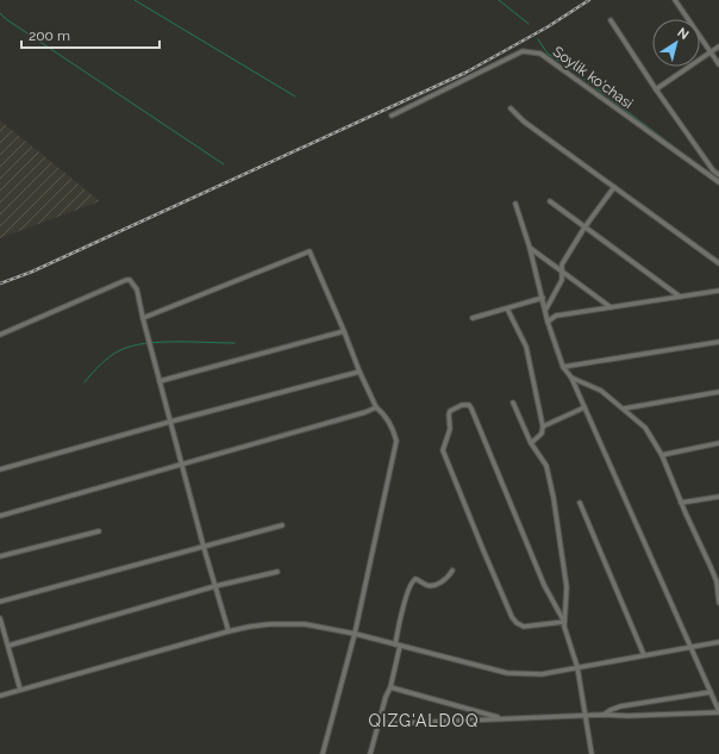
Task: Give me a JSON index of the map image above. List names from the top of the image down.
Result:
{
  "streets": {
    "street": ["Soylik ko'chasi"]
  },
  "districts": ["QIZG'ALDOQ"],
  "scale_bar": "200 m",
  "north": "top right"
}
